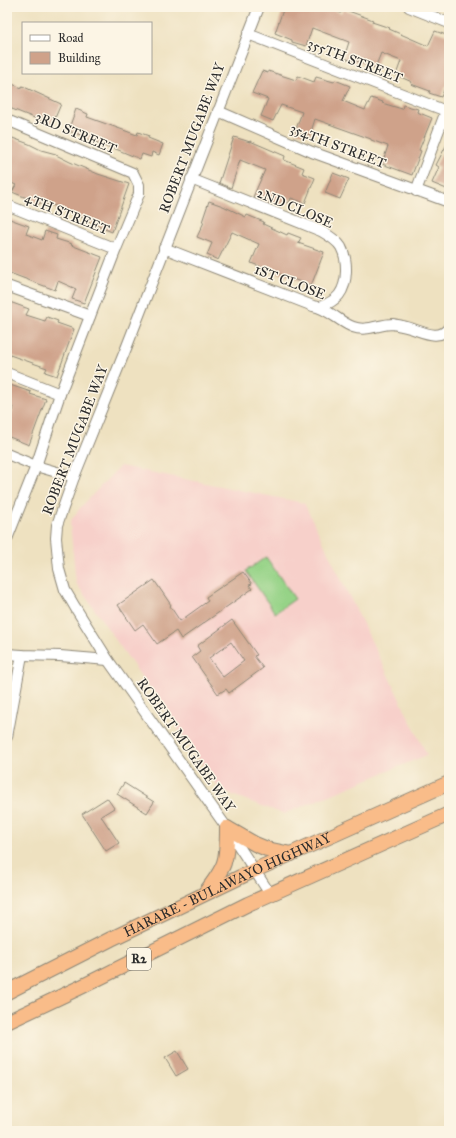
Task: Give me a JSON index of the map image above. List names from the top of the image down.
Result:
{
  "streets": {
    "highway": ["HARARE - BULAWAYO HIGHWAY", "R2"],
    "street": [
      "355TH STREET",
      "3RD STREET",
      "ROBERT MUGABE WAY",
      "354TH STREET",
      "2ND CLOSE",
      "4TH STREET",
      "1ST CLOSE"
    ]
  },
  "crossings": [
    ["355TH STREET", "ROBERT MUGABE WAY"],
    ["3RD STREET", "4TH STREET"],
    ["ROBERT MUGABE WAY", "354TH STREET"],
    ["ROBERT MUGABE WAY", "2ND CLOSE"],
    ["ROBERT MUGABE WAY", "1ST CLOSE"],
    ["ROBERT MUGABE WAY", "HARARE - BULAWAYO HIGHWAY"],
    ["2ND CLOSE", "1ST CLOSE"]
  ],
  "legend": ["Road", "Building"]
}
